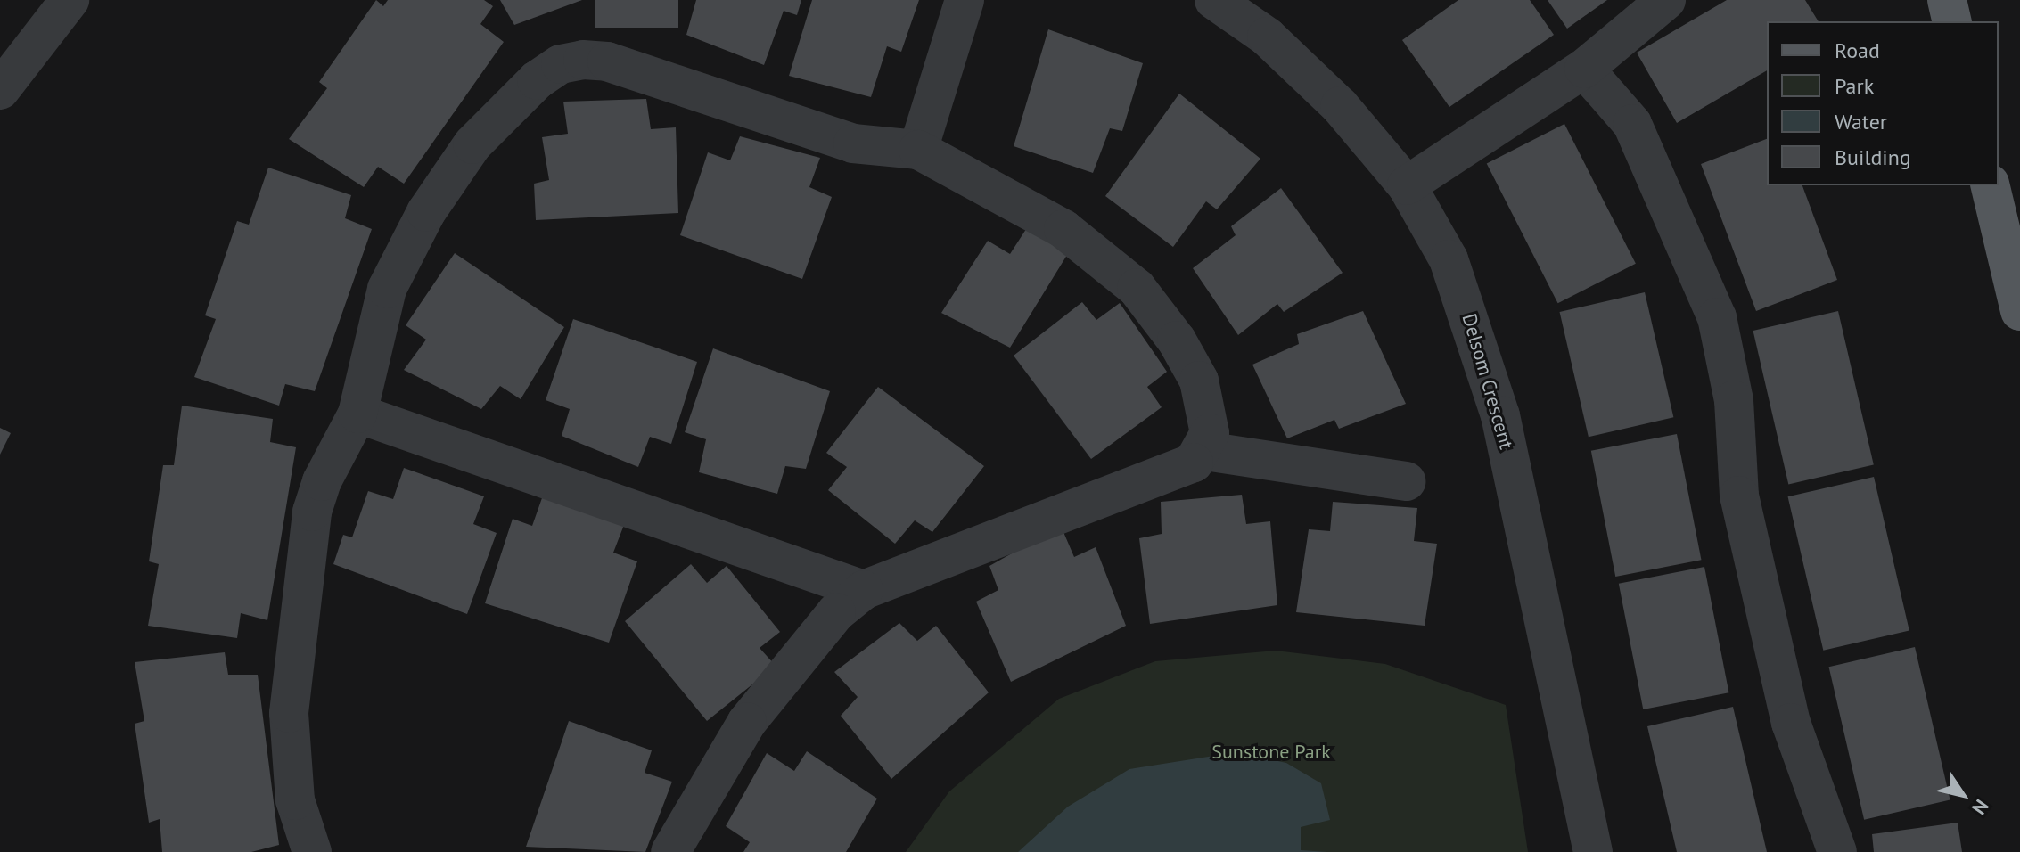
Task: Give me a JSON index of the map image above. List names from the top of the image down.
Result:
{
  "streets": {
    "street": ["Delsom Crescent"]
  },
  "parks": ["Sunstone Park"],
  "legend": [
    "Road",
    "Park",
    "Water",
    "Building"
  ],
  "north": "bottom right"
}
